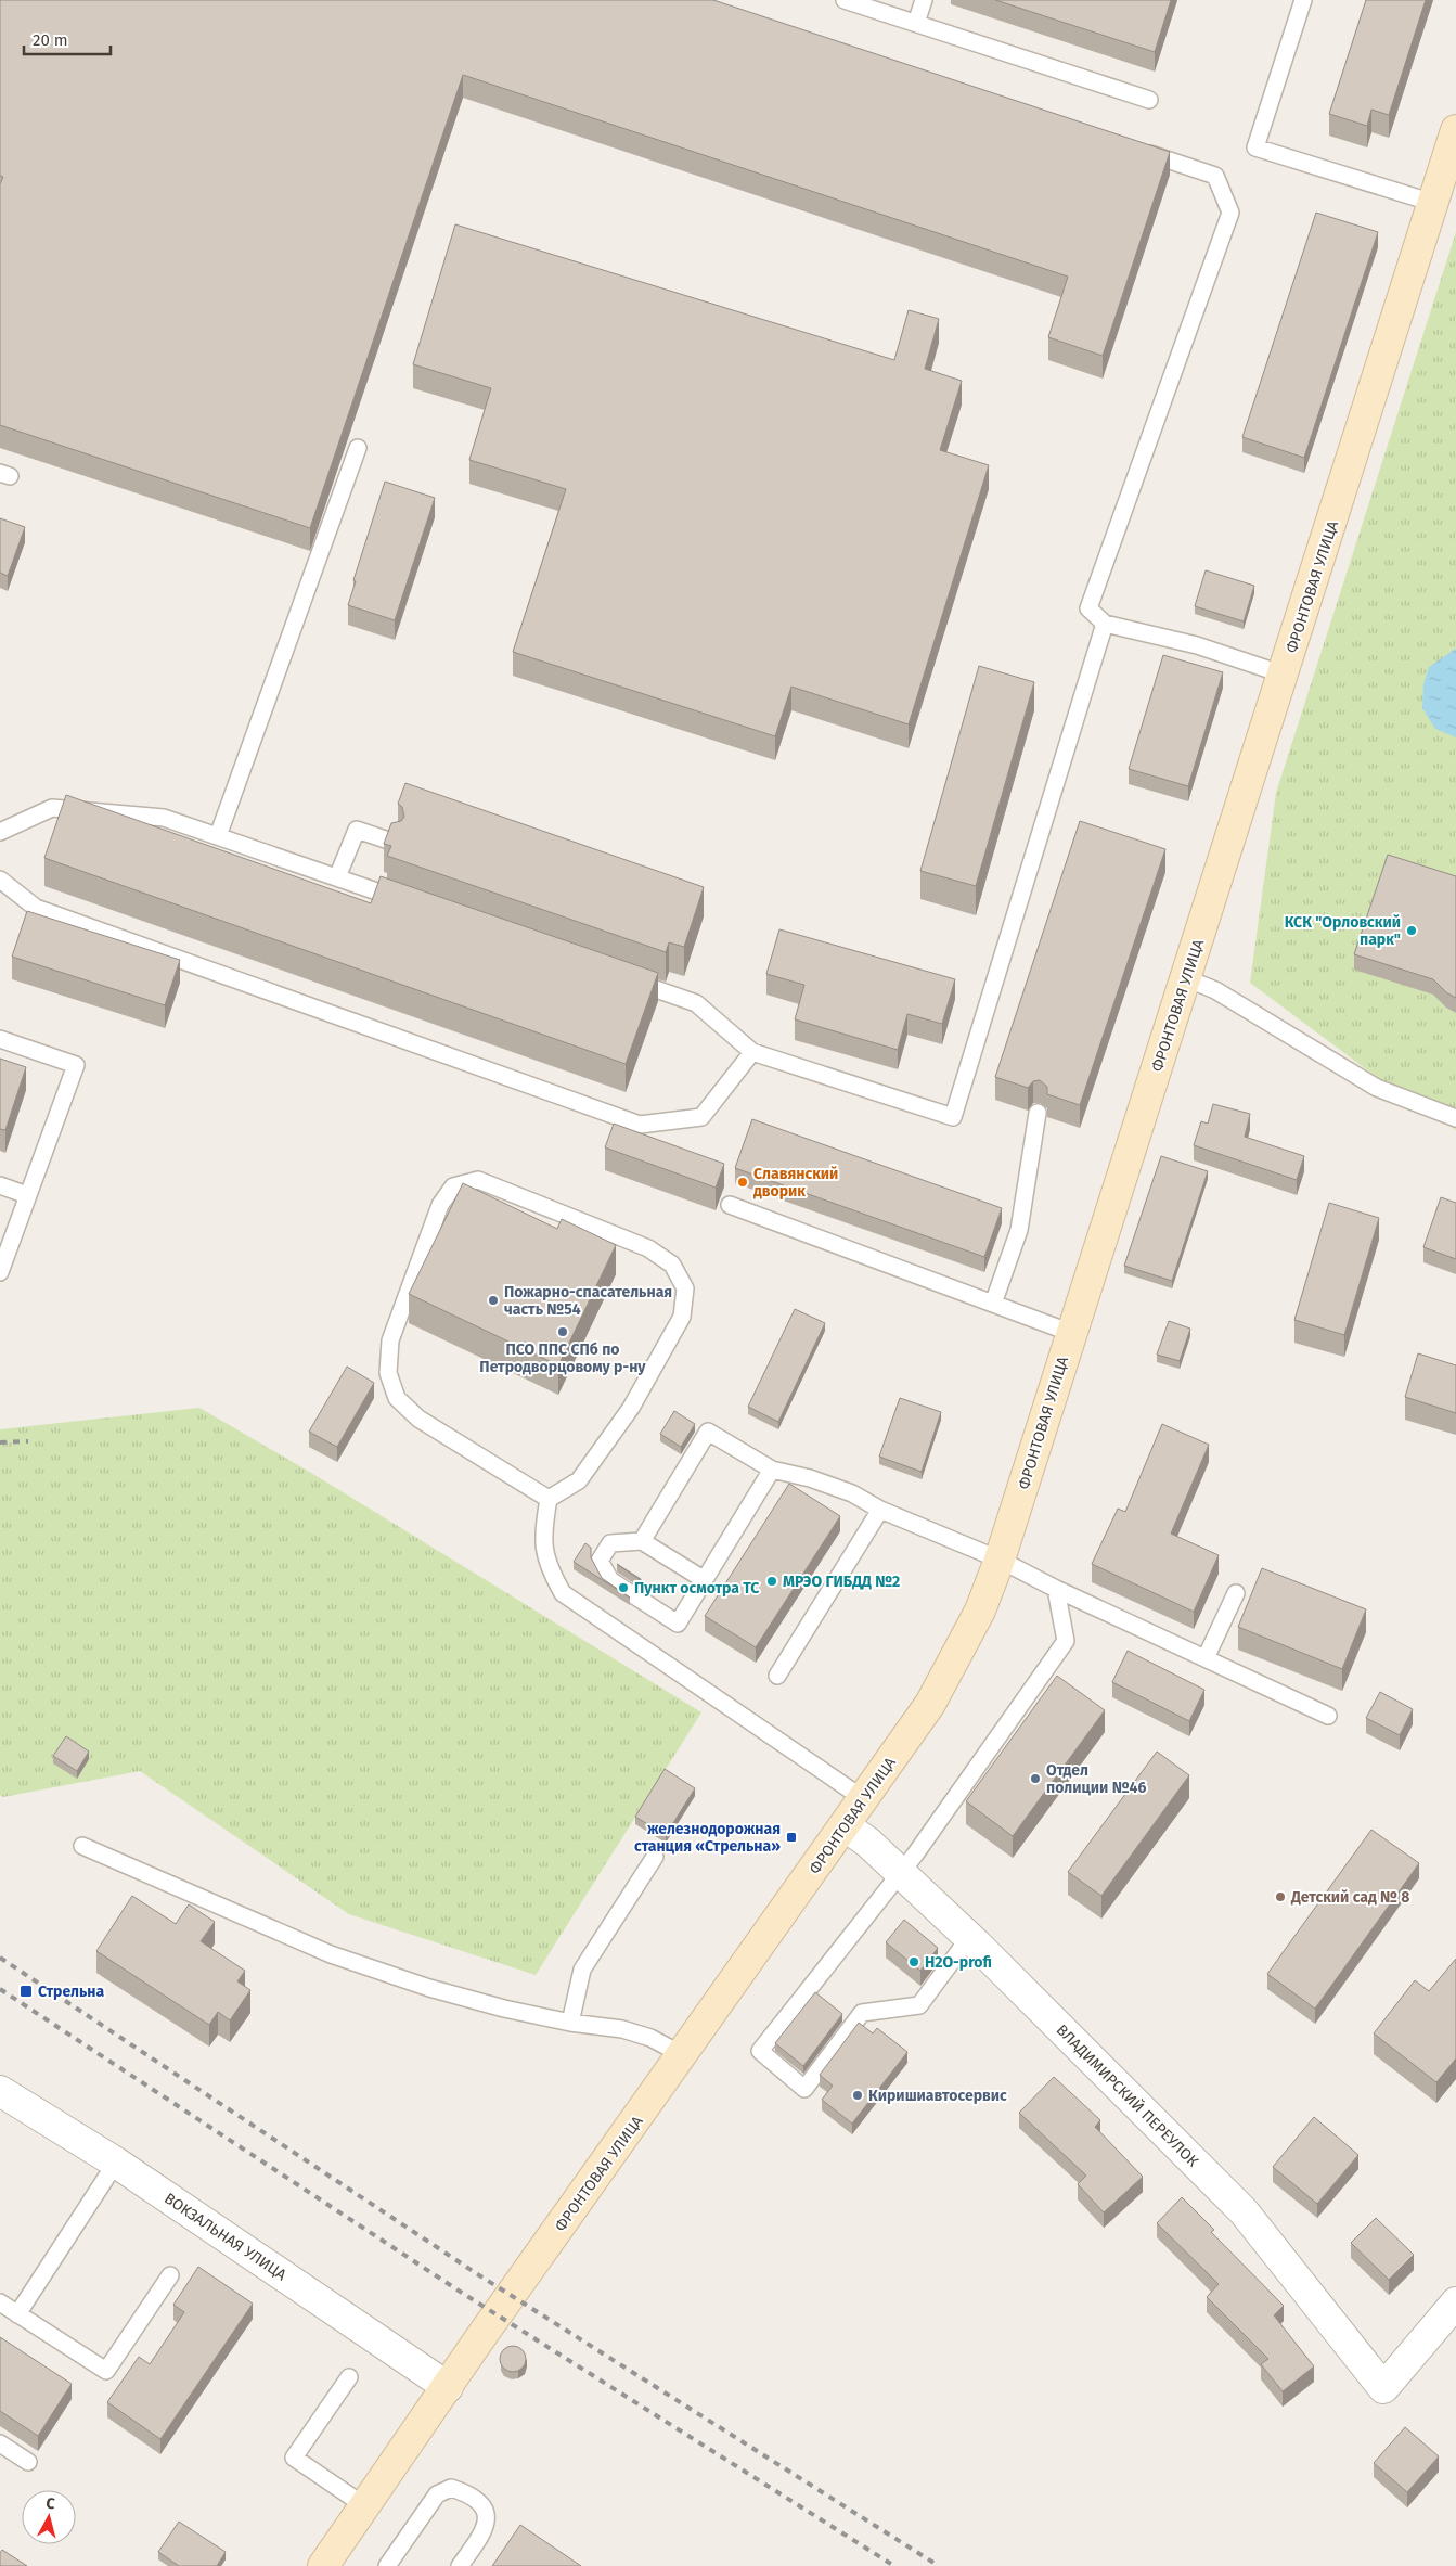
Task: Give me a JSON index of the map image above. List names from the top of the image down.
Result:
{
  "streets": {
    "main road": ["ФРОНТОВАЯ УЛИЦА"],
    "street": ["ВЛАДИМИРСКИЙ ПЕРЕУЛОК", "ВОКЗАЛЬНАЯ УЛИЦА"]
  },
  "crossings": [
    ["ФРОНТОВАЯ УЛИЦА", "ВЛАДИМИРСКИЙ ПЕРЕУЛОК"],
    ["ФРОНТОВАЯ УЛИЦА", "ВОКЗАЛЬНАЯ УЛИЦА"]
  ],
  "places": {
    "other": [
      "КСК \"Орловский парк\"",
      "Славянский дворик",
      "Пожарно-спасательная часть №54",
      "ПСО ППС СПб по Петродворцовому р-ну",
      "МРЭО ГИБДД №2",
      "Пункт осмотра ТС",
      "Отдел полиции №46",
      "Детский сад № 8",
      "H2O-profi",
      "Киришиавтосервис"
    ],
    "transit": ["железнодорожная станция «Стрельна»", "Стрельна"]
  },
  "scale_bar": "20 m",
  "north": "top"
}
